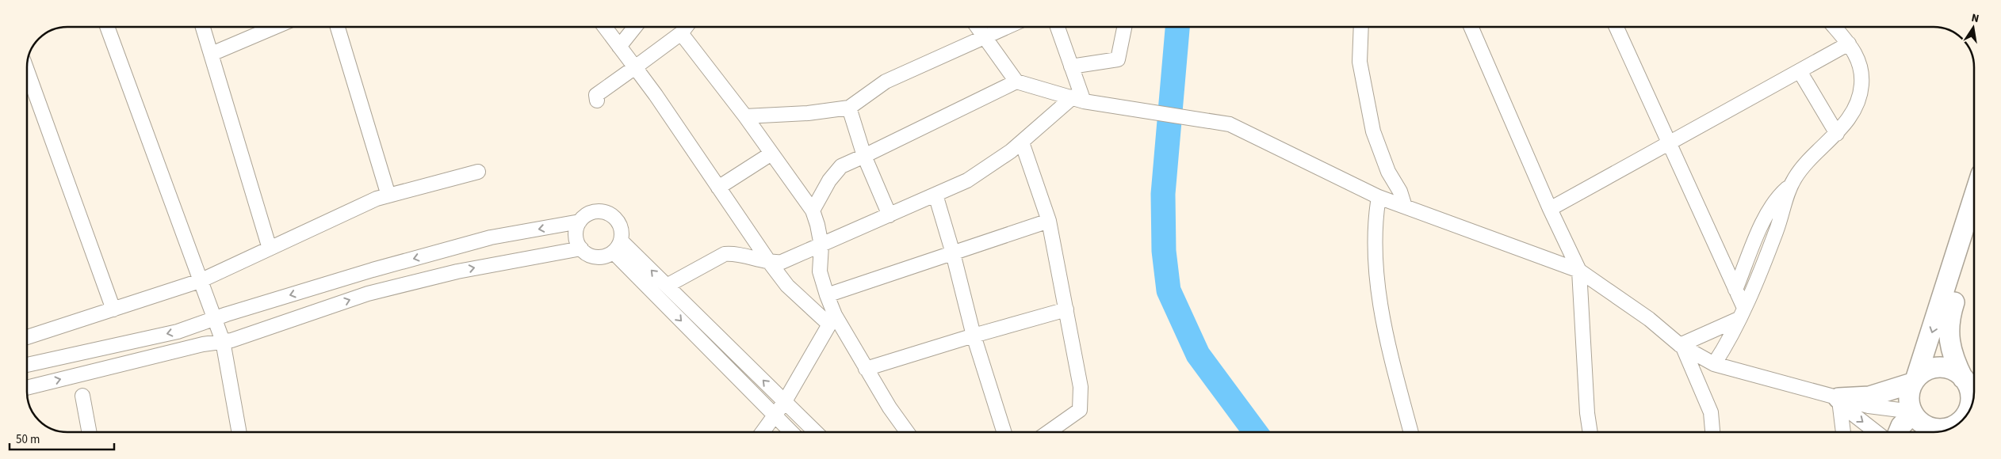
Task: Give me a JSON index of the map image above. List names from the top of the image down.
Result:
{
  "scale_bar": "50 m",
  "north": "top"
}
